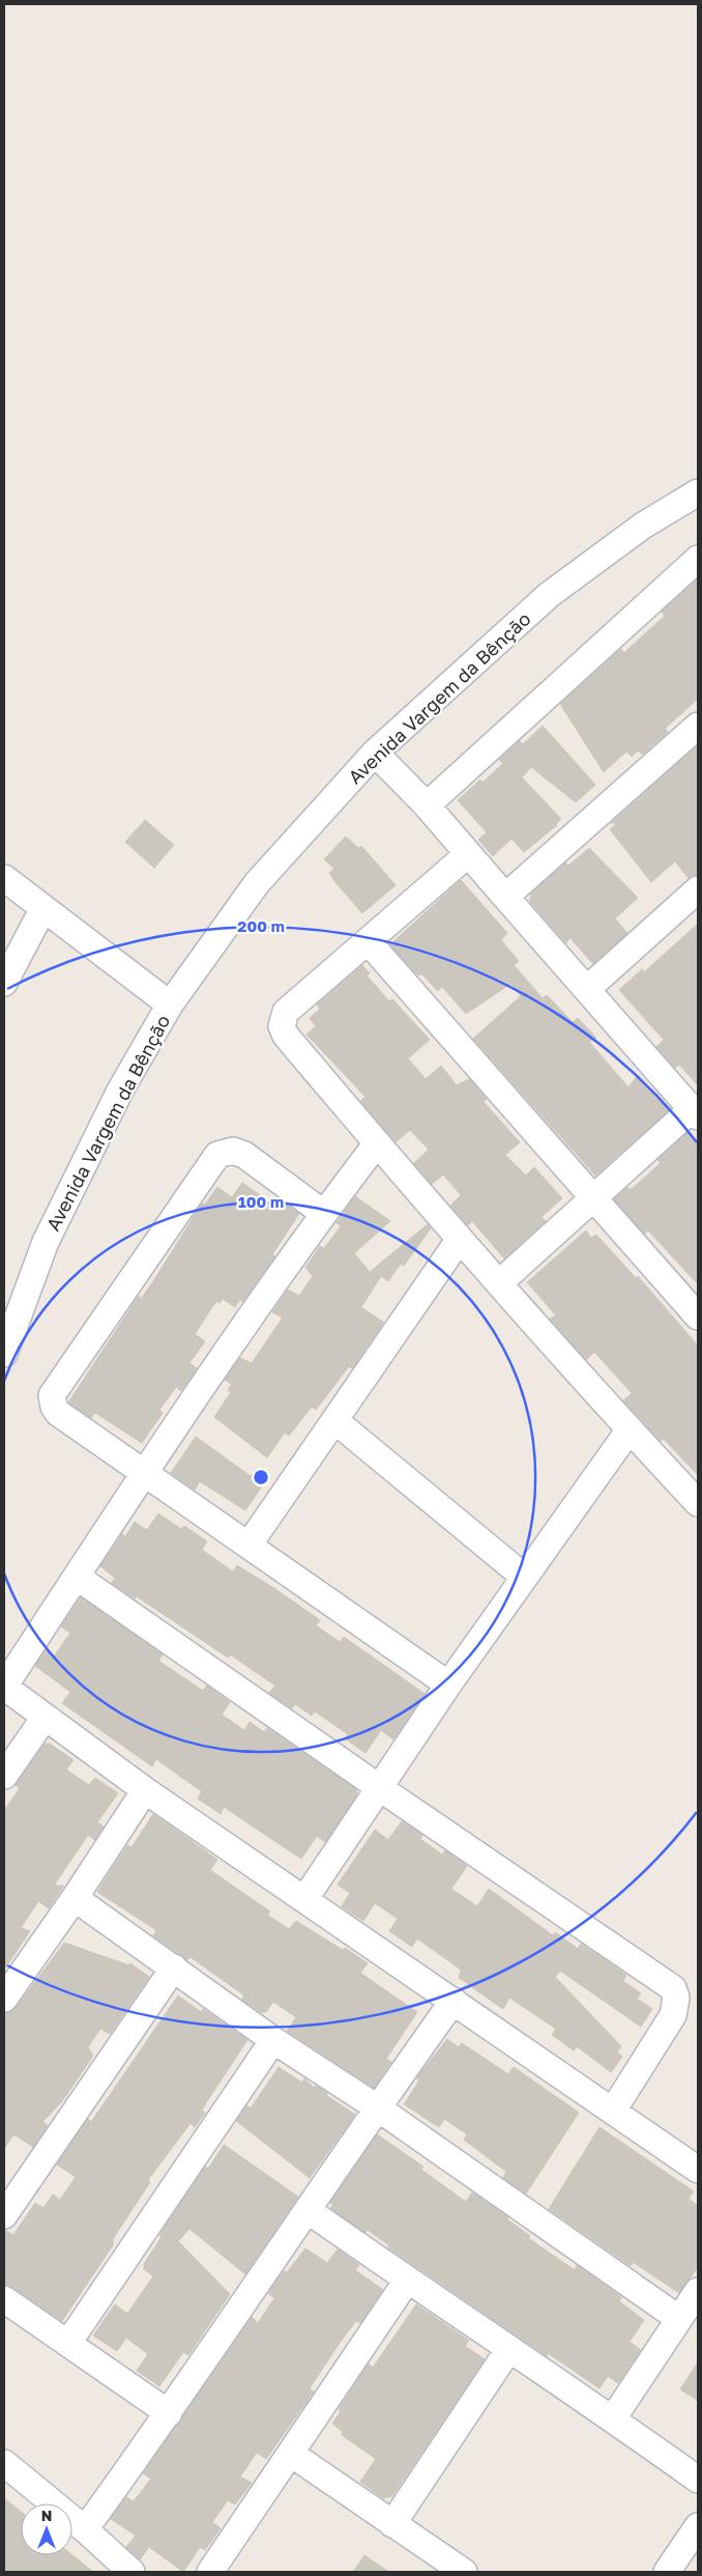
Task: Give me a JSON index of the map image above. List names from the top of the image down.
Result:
{
  "streets": {
    "street": ["Avenida Vargem da Bênção"]
  },
  "north": "top",
  "rings": ["200 m", "100 m"]
}
